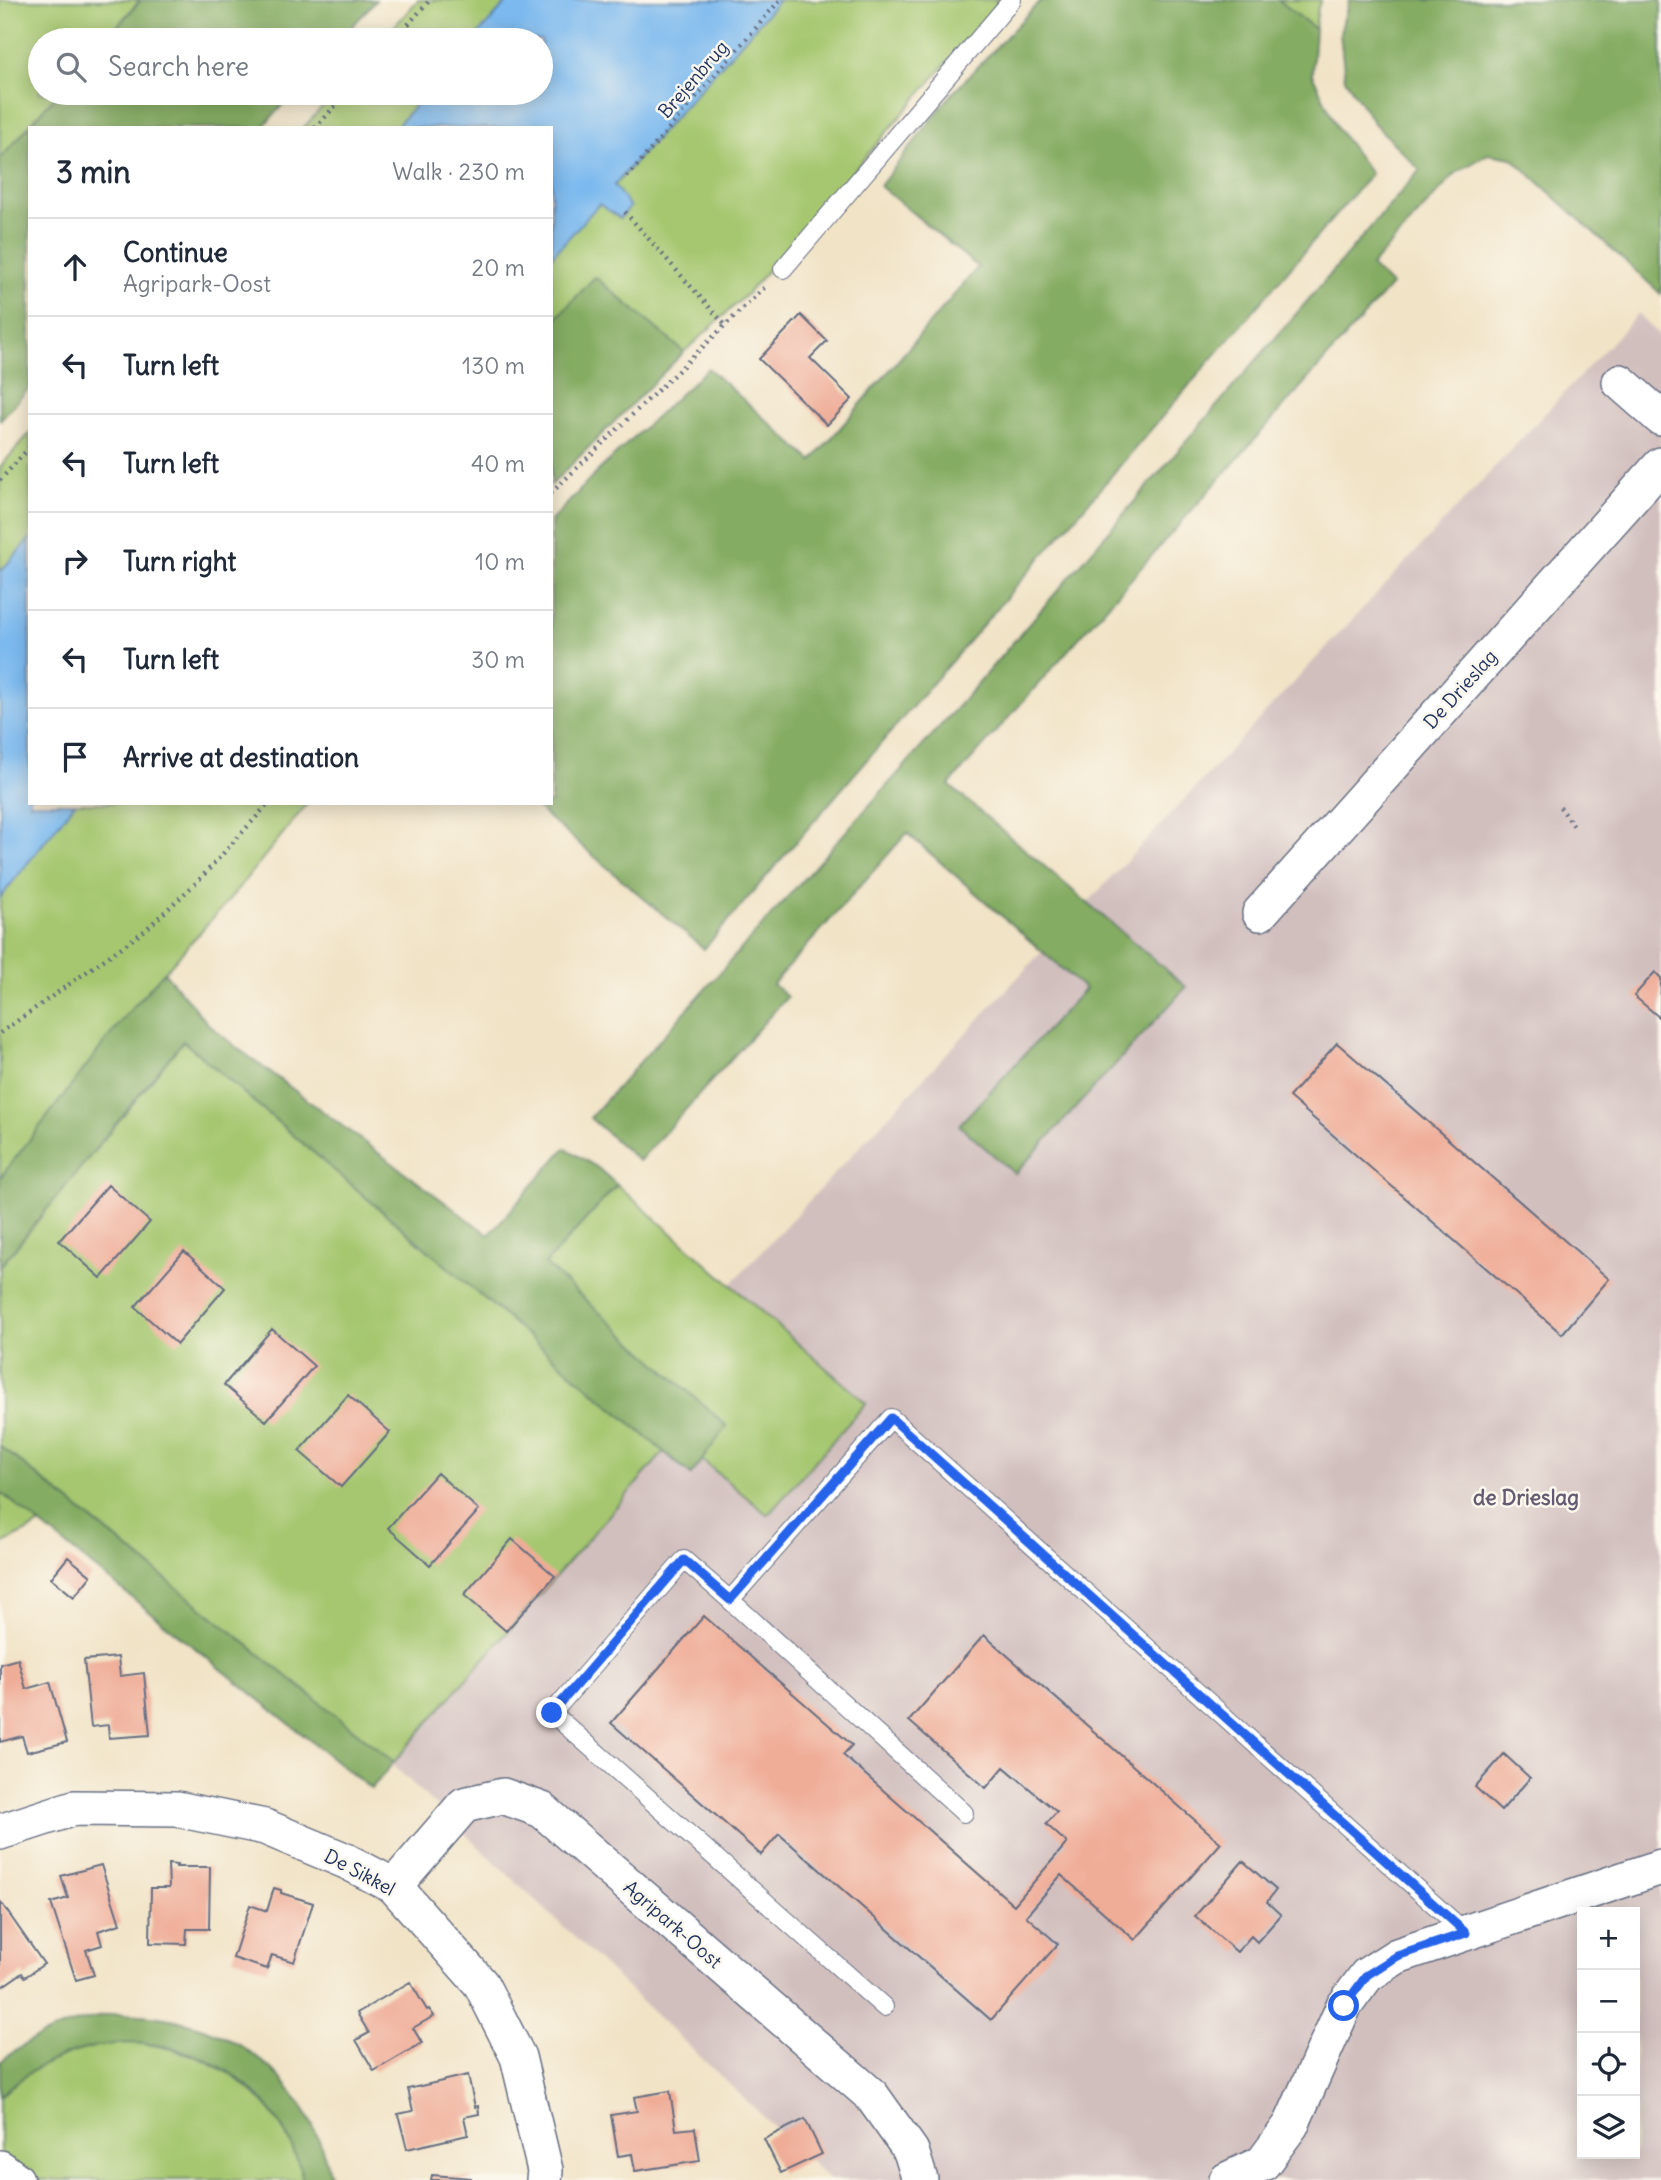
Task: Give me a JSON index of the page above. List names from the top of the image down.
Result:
{
  "streets": {
    "street": ["De Drieslag", "De Sikkel", "Agripark-Oost"],
    "path": ["Brejenbrug"]
  },
  "crossings": [
    ["De Sikkel", "Agripark-Oost"]
  ],
  "districts": ["de Drieslag"],
  "page": {
    "search": "Search here",
    "heading": ["3 min", "Walk · 230 m"],
    "list": [
      ["Continue", "Agripark-Oost", "20 m"],
      ["Turn left", "130 m"],
      ["Turn left", "40 m"],
      ["Turn right", "10 m"],
      ["Turn left", "30 m"],
      "Arrive at destination"
    ],
    "map_buttons": ["+", "−"]
  }
}
